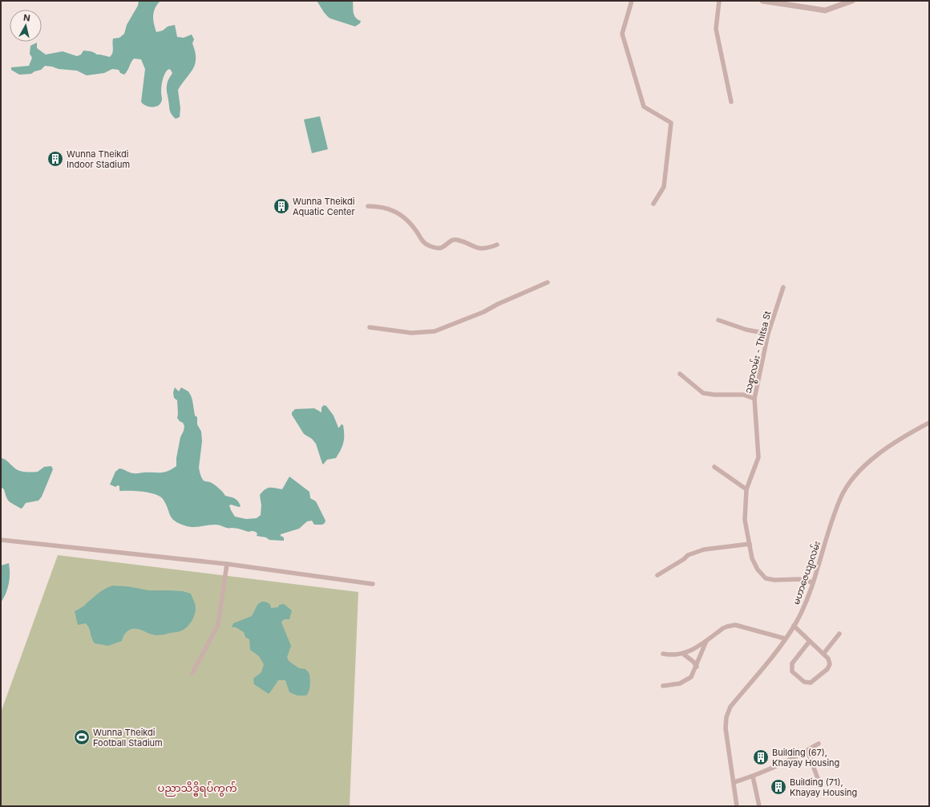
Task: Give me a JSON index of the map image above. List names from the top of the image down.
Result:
{
  "streets": {
    "street": ["သစ္စာလမ်း - Thitsa St", "မဟာဇေယျာလမ်း"]
  },
  "crossings": [
    ["သစ္စာလမ်း - Thitsa St", "မဟာဇေယျာလမ်း"]
  ],
  "districts": ["ပညာသိဒ္ဓိရပ်ကွက်"],
  "places": {
    "building": [
      "Wunna Theikdi Indoor Stadium",
      "Wunna Theikdi Aquatic Center",
      "Building (67), Khayay Housing",
      "Building (71), Khayay Housing"
    ],
    "sports": ["Wunna Theikdi Football Stadium"]
  },
  "north": "top"
}
